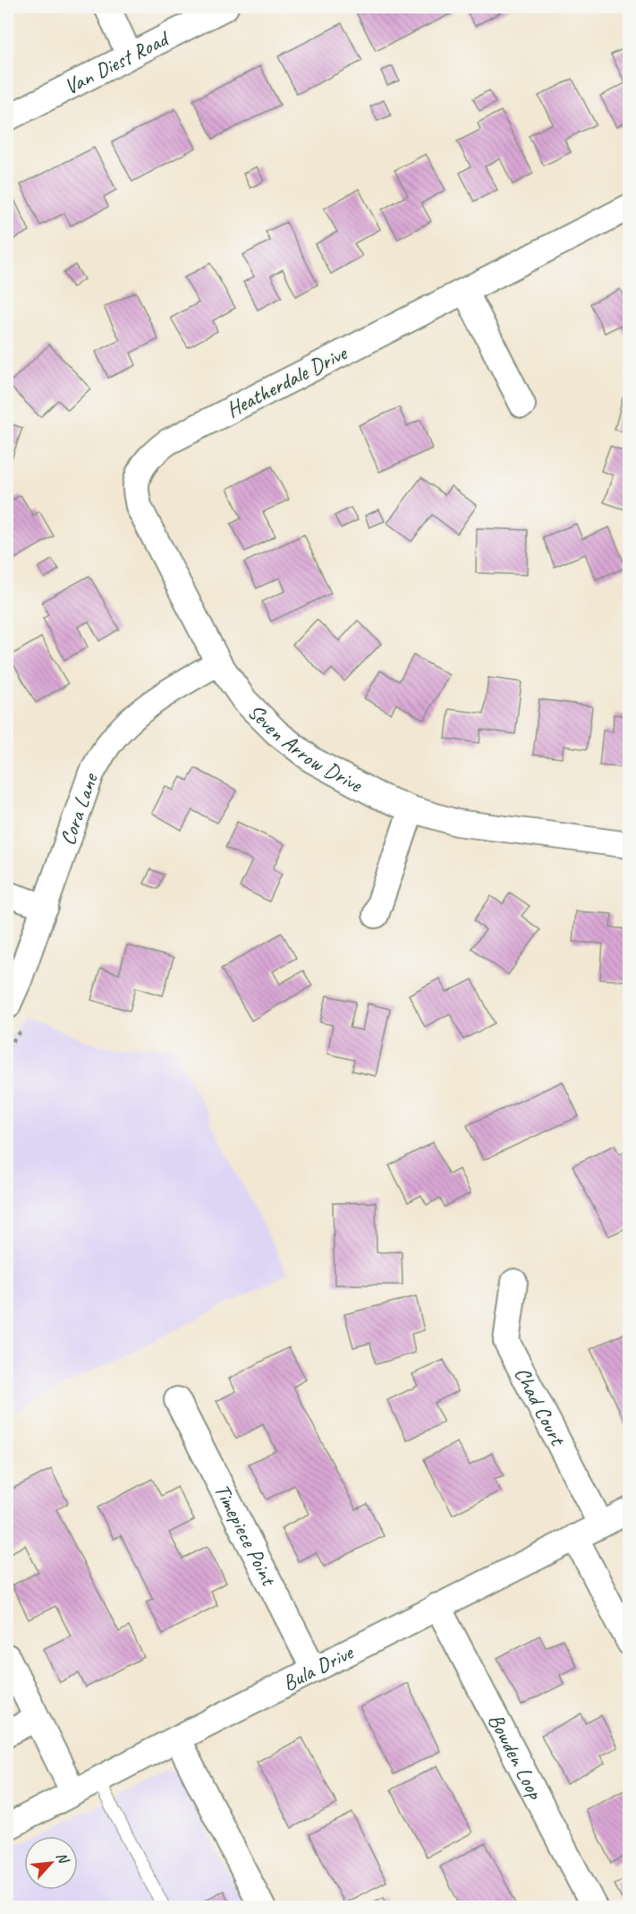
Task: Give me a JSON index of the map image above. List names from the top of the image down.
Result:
{
  "streets": {
    "street": [
      "Van Diest Road",
      "Heatherdale Drive",
      "Seven Arrow Drive",
      "Cora Lane",
      "Chad Court",
      "Timepiece Point",
      "Bula Drive",
      "Bowden Loop"
    ]
  },
  "crossings": [
    ["Heatherdale Drive", "Seven Arrow Drive"],
    ["Heatherdale Drive", "Cora Lane"],
    ["Seven Arrow Drive", "Cora Lane"],
    ["Chad Court", "Bula Drive"],
    ["Timepiece Point", "Bula Drive"],
    ["Bula Drive", "Bowden Loop"]
  ],
  "north": "top right"
}
